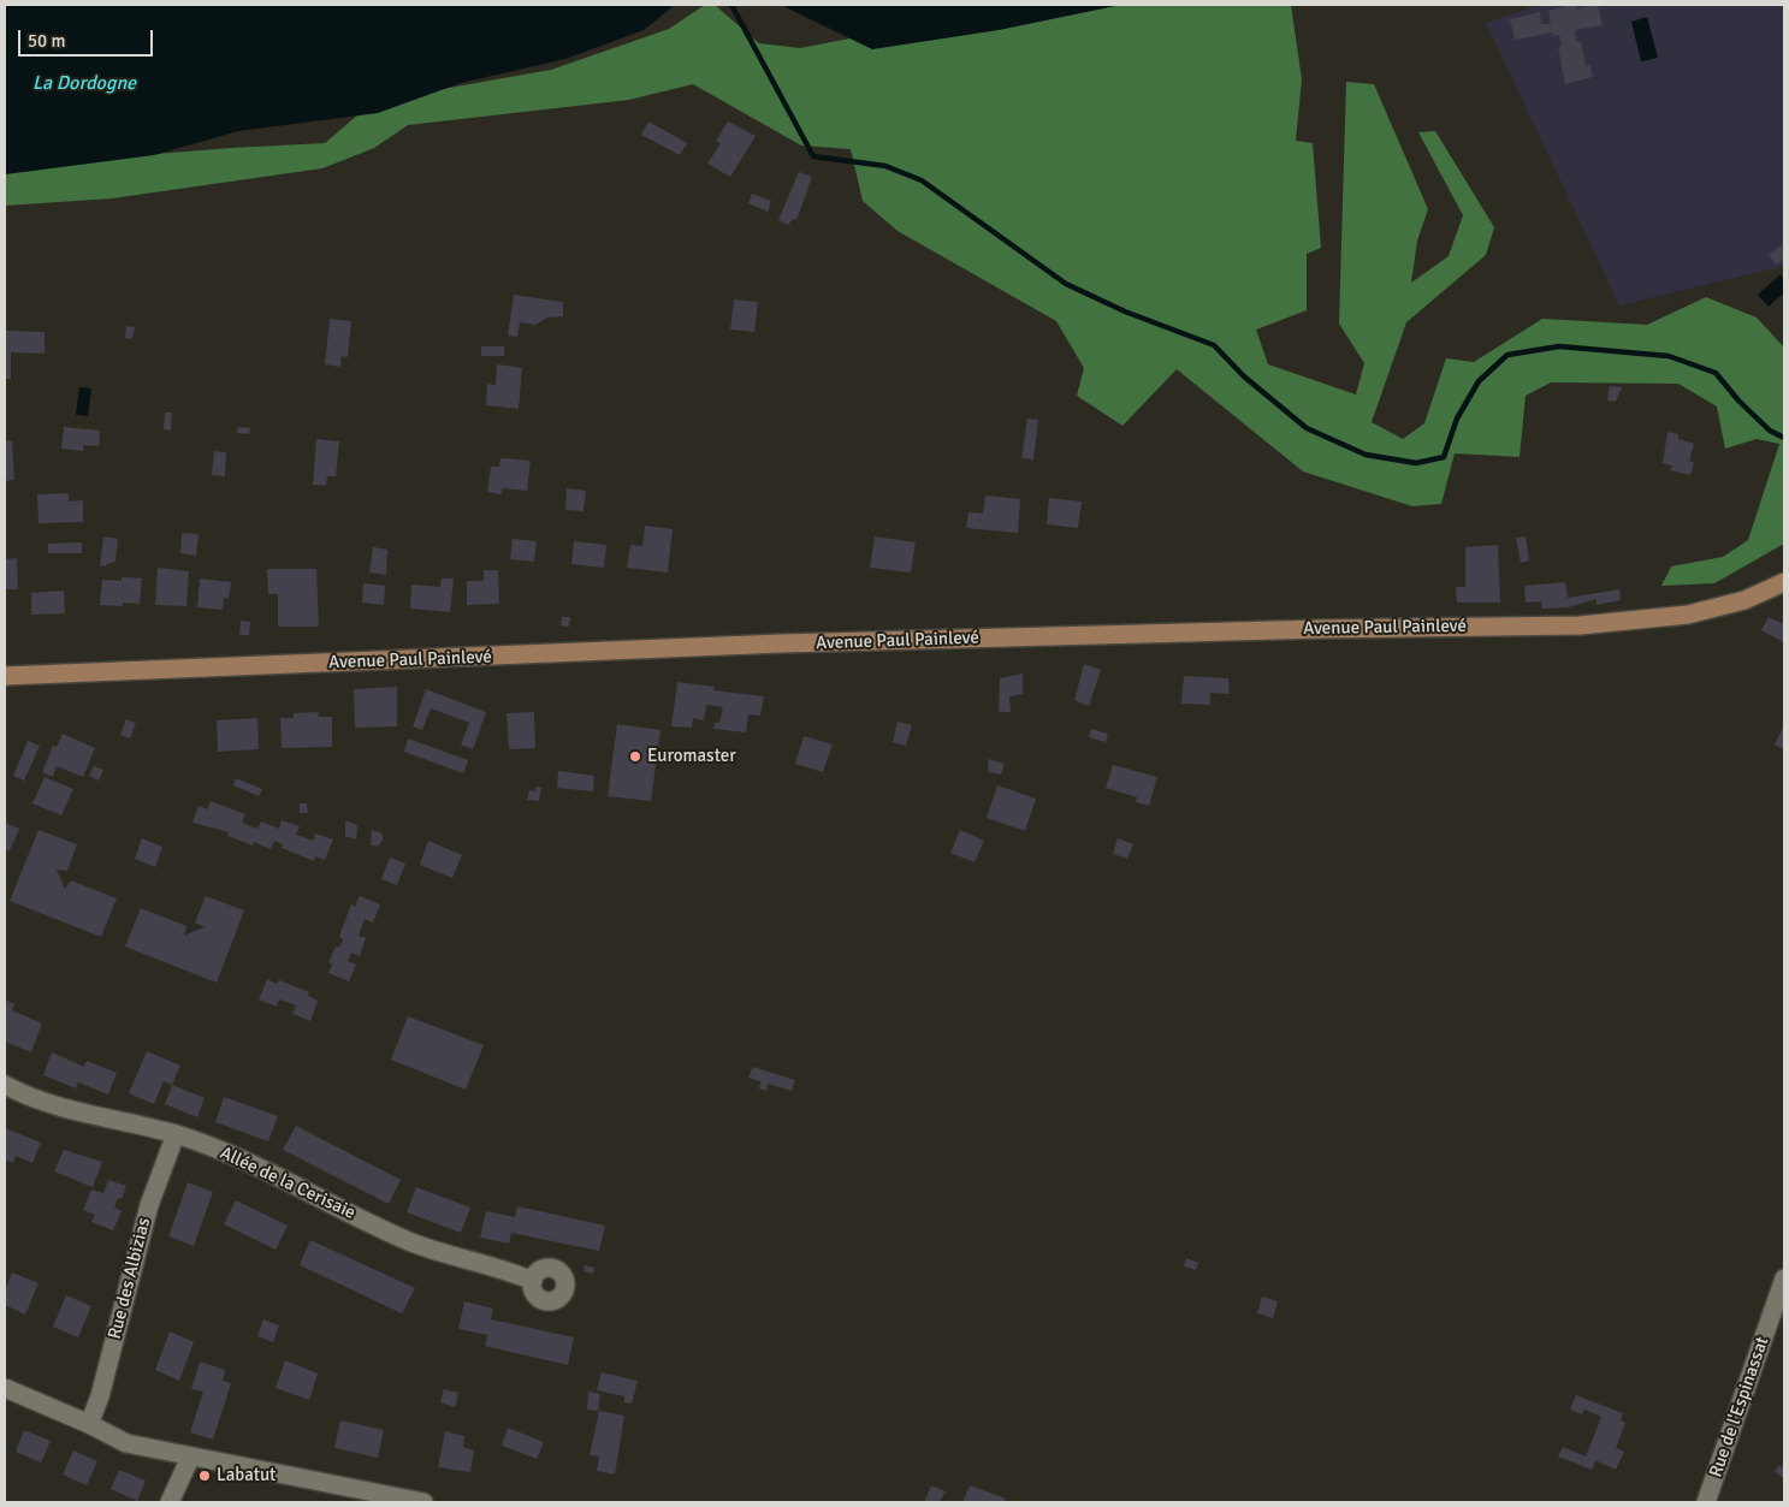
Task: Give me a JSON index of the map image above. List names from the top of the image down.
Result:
{
  "streets": {
    "main road": ["Avenue Paul Painlevé"],
    "street": ["Allée de la Cerisaie", "Rue des Albizias", "Rue de l'Espinassat"]
  },
  "crossings": [
    ["Allée de la Cerisaie", "Rue des Albizias"]
  ],
  "water": ["La Dordogne"],
  "places": ["Euromaster", "Labatut"],
  "scale_bar": "50 m"
}
